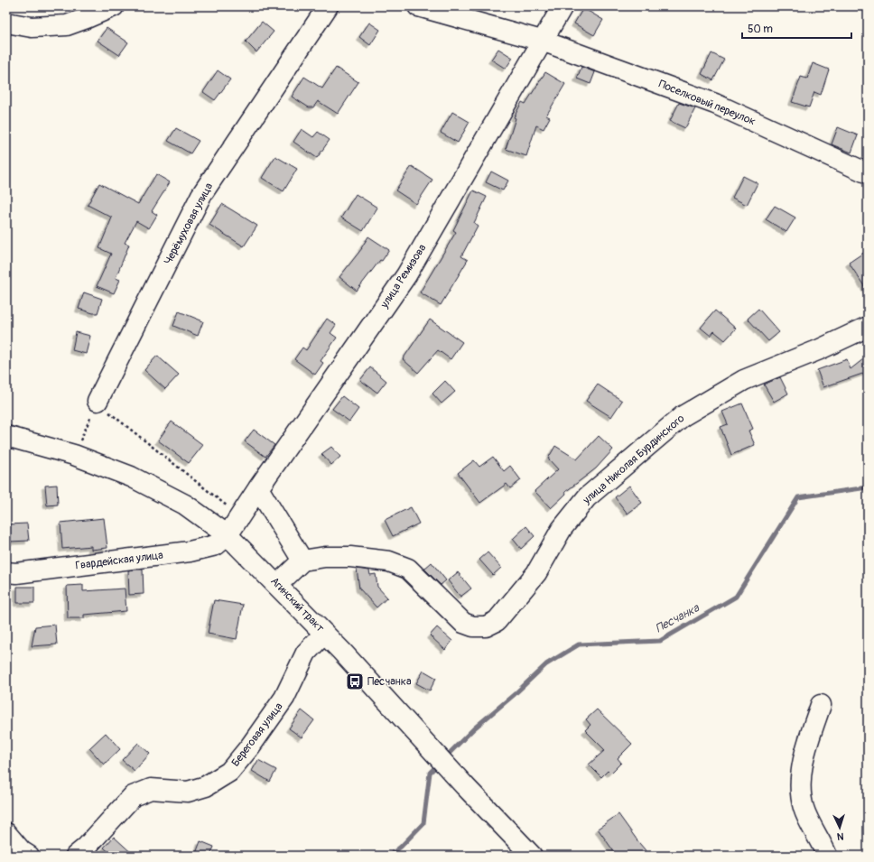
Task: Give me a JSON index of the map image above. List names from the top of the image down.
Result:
{
  "streets": {
    "main road": [
      "Поселковый переулок",
      "Черёмуховая улица",
      "улица Ремизова",
      "улица Николая Бурдинского",
      "Гвардейская улица",
      "Агинский тракт",
      "Береговая улица"
    ]
  },
  "crossings": [
    ["Поселковый переулок", "улица Ремизова"],
    ["улица Ремизова", "Гвардейская улица"],
    ["улица Ремизова", "Агинский тракт"],
    ["Гвардейская улица", "Агинский тракт"],
    ["Агинский тракт", "Береговая улица"]
  ],
  "water": ["Песчанка"],
  "places": {
    "bus stop": ["Песчанка"]
  },
  "scale_bar": "50 m",
  "north": "bottom"
}
